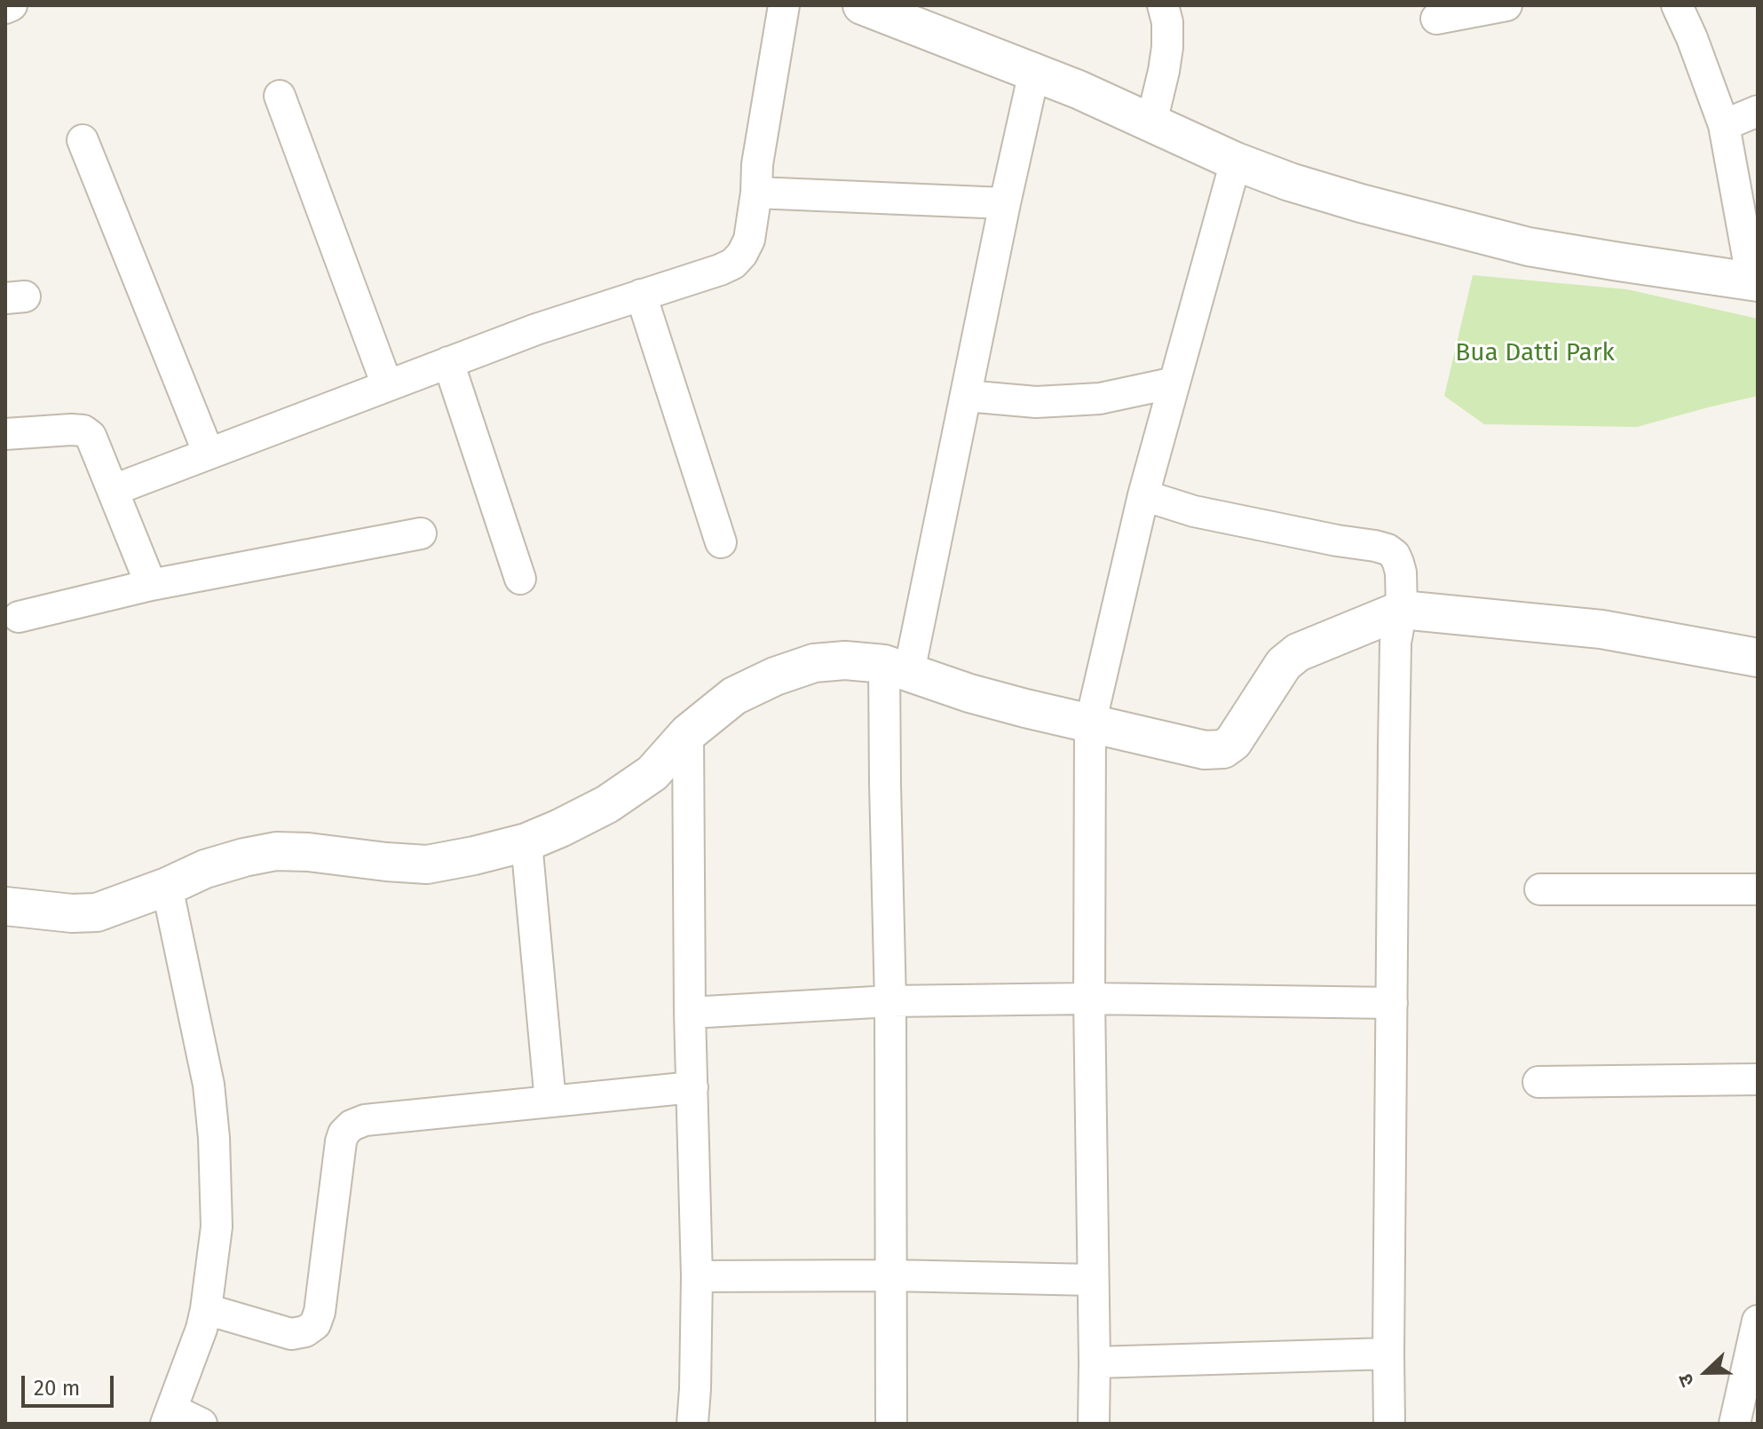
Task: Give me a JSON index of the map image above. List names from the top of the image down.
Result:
{
  "parks": ["Bua Datti Park"],
  "scale_bar": "20 m",
  "north": "left"
}
